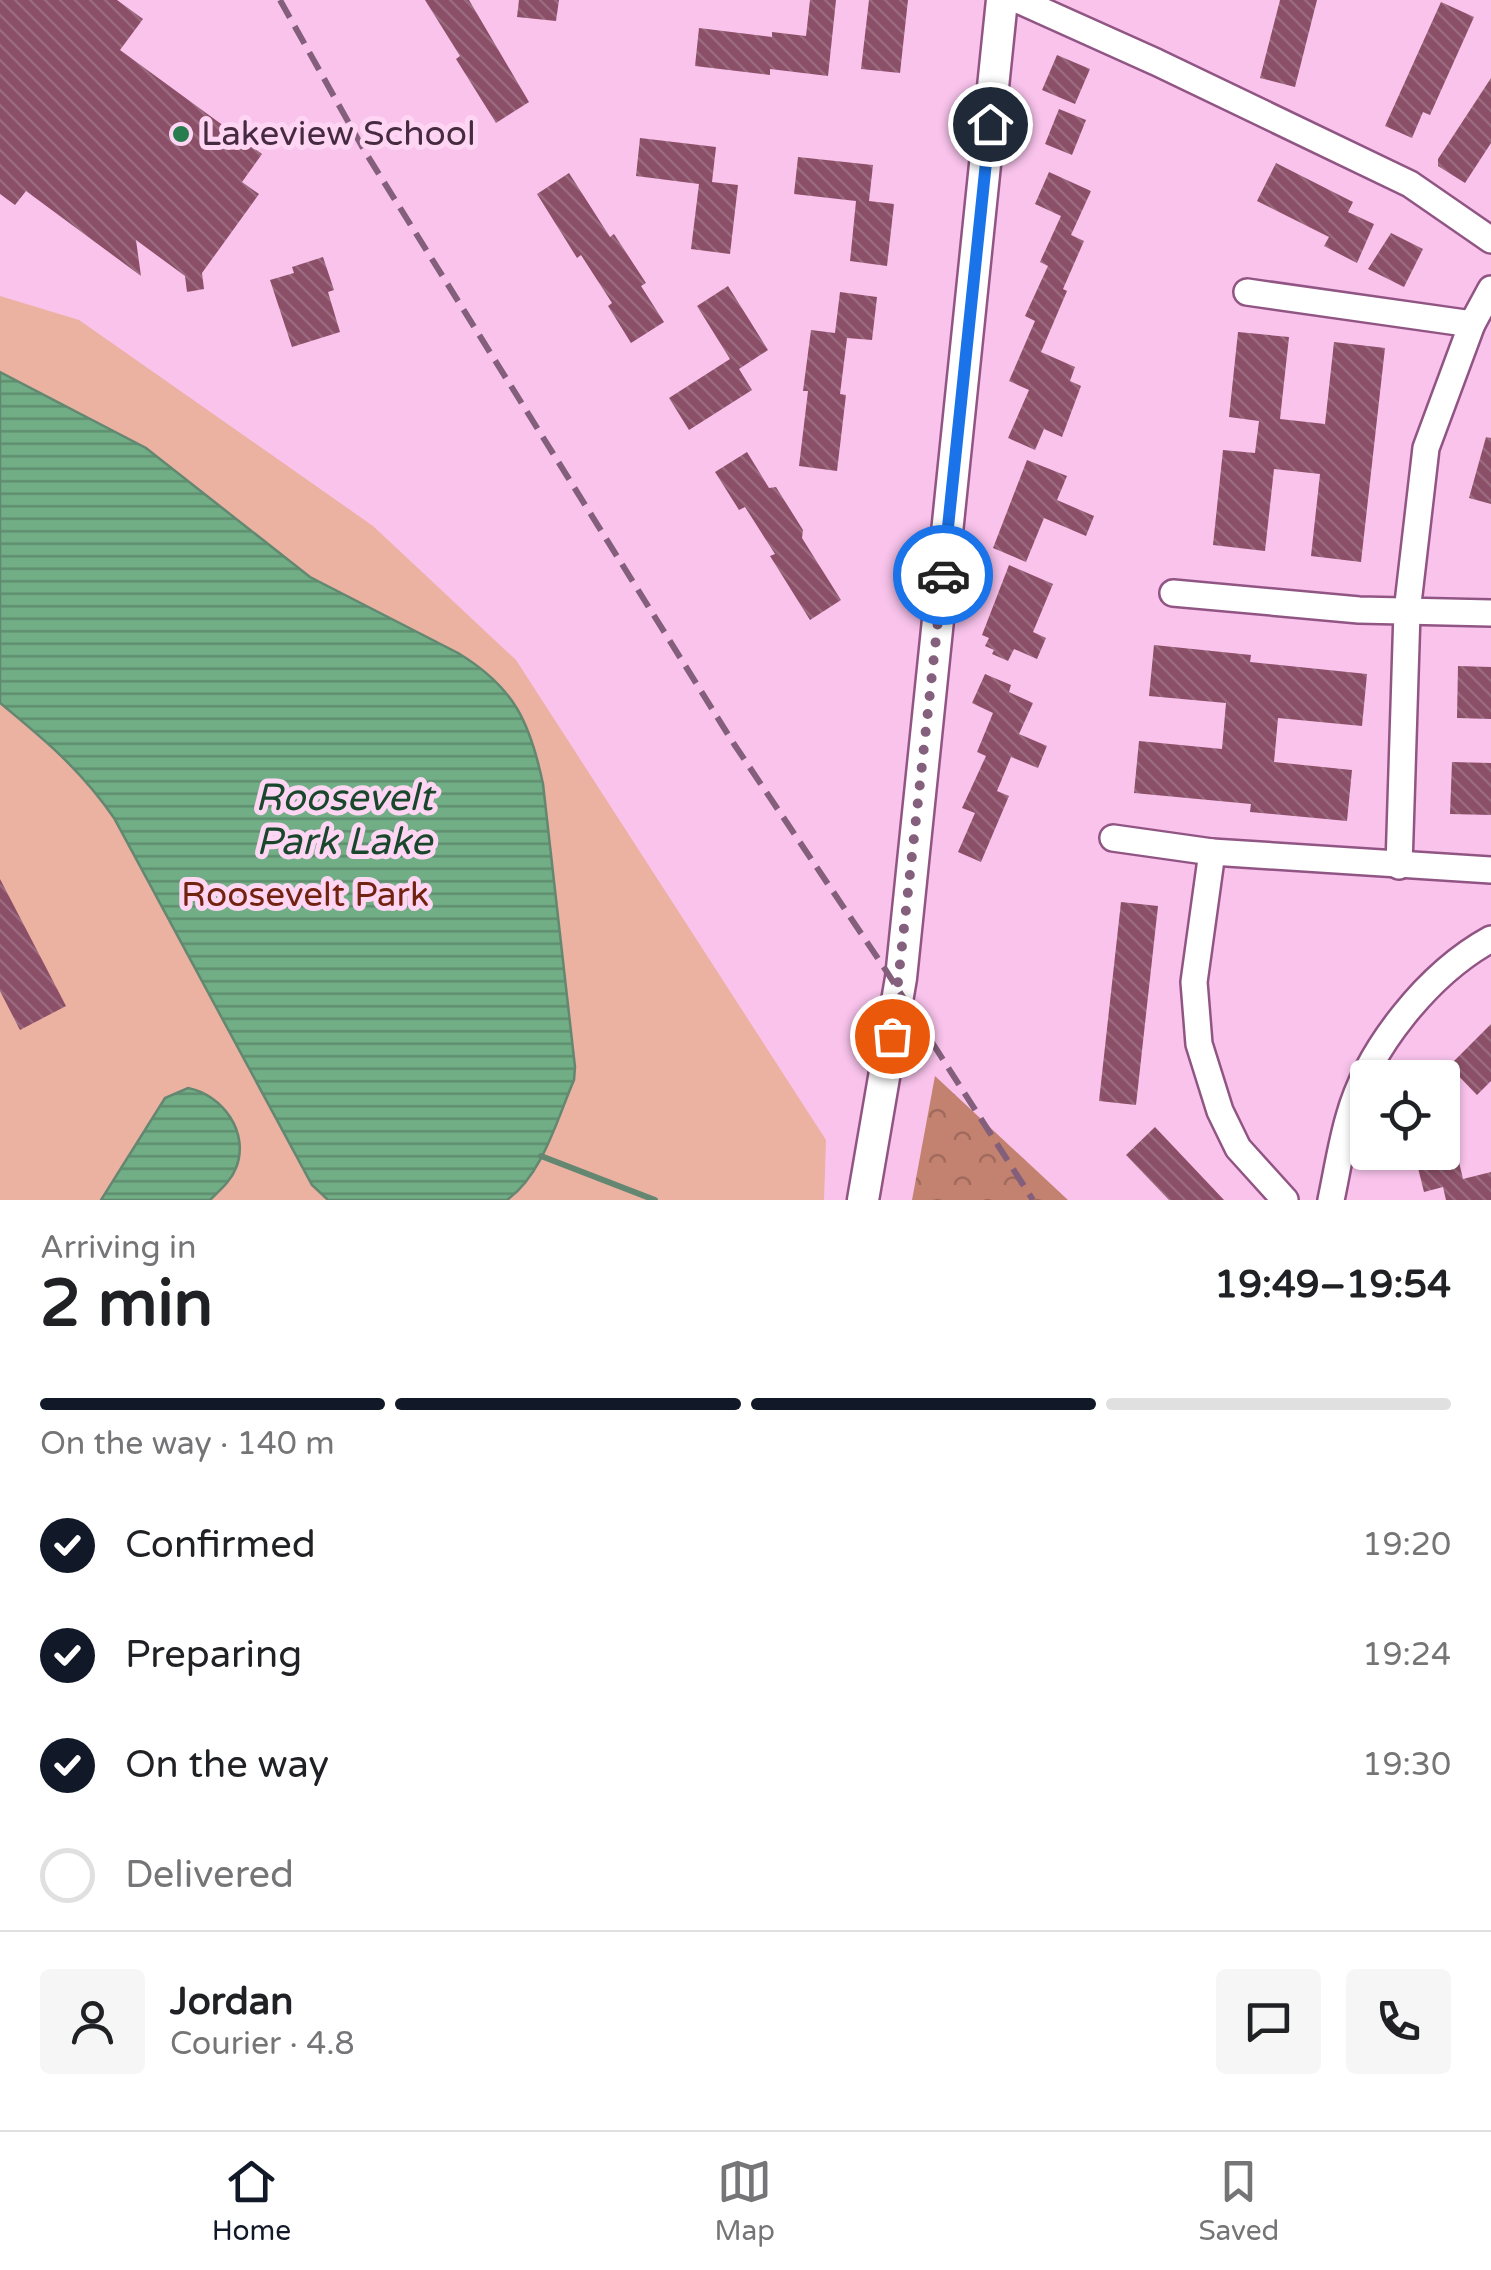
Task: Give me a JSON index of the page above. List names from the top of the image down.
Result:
{
  "water": ["Roosevelt Park Lake"],
  "parks": ["Roosevelt Park"],
  "places": ["Lakeview School"],
  "page": {
    "heading": ["2 min", "Arriving in", "19:49–19:54"],
    "panel": ["Jordan", "Courier · 4.8"],
    "bar": "On the way · 140 m",
    "list": [
      ["Confirmed", "19:20"],
      ["Preparing", "19:24"],
      ["On the way", "19:30"],
      "Delivered"
    ],
    "tabs": ["Home", "Map", "Saved"]
  }
}
